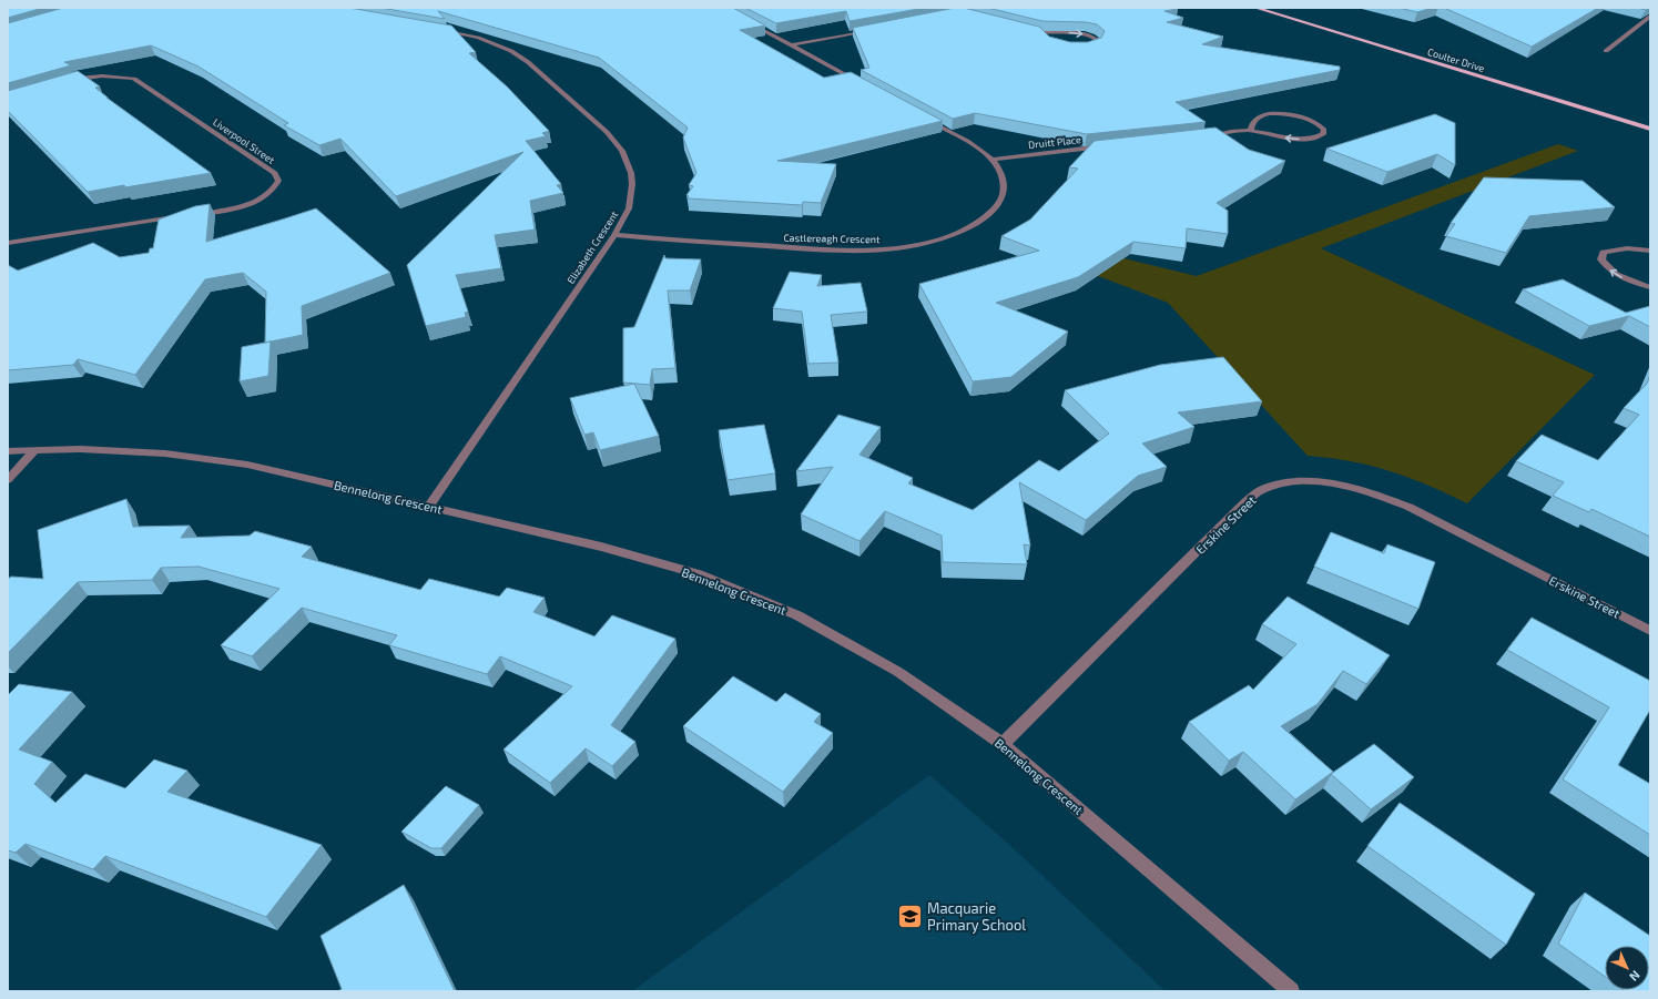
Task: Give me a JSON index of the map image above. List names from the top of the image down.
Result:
{
  "streets": {
    "main road": ["Coulter Drive"],
    "street": [
      "Liverpool Street",
      "Druitt Place",
      "Castlereagh Crescent",
      "Elizabeth Crescent",
      "Bennelong Crescent",
      "Erskine Street"
    ]
  },
  "crossings": [
    ["Druitt Place", "Castlereagh Crescent"],
    ["Castlereagh Crescent", "Elizabeth Crescent"],
    ["Elizabeth Crescent", "Bennelong Crescent"],
    ["Bennelong Crescent", "Erskine Street"]
  ],
  "places": {
    "school or university": ["Macquarie Primary School"]
  },
  "north": "bottom right"
}
